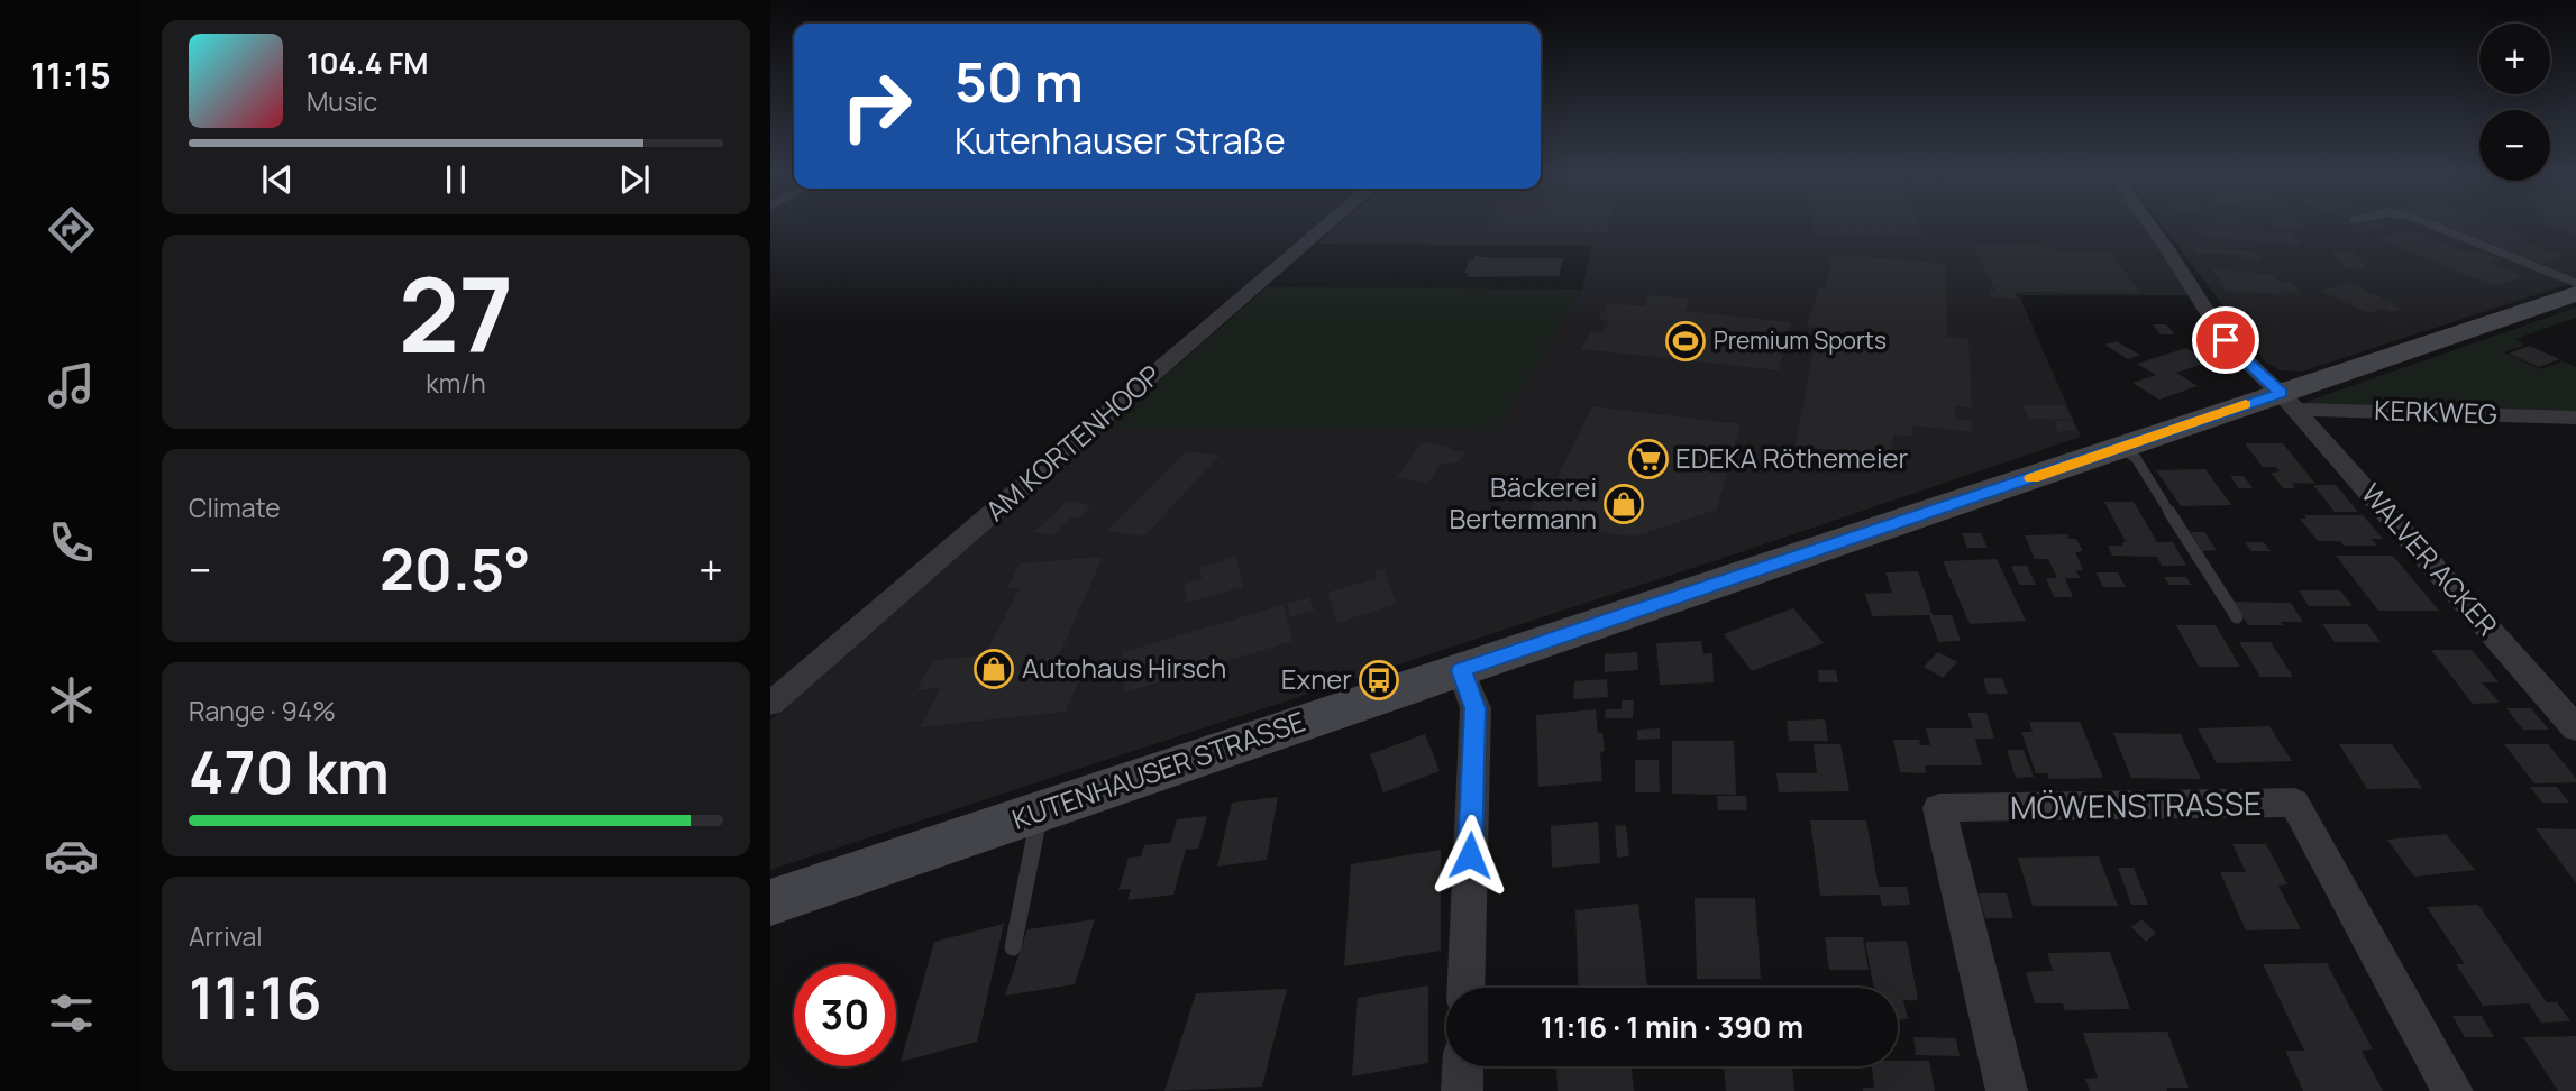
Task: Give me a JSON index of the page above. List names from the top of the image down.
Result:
{
  "streets": {
    "street": [
      "KERKWEG",
      "AM KORTENHOOP",
      "WALVER ACKER",
      "KUTENHAUSER STRASSE",
      "MÖWENSTRASSE"
    ]
  },
  "crossings": [
    ["KERKWEG", "WALVER ACKER"],
    ["KERKWEG", "KUTENHAUSER STRASSE"],
    ["WALVER ACKER", "KUTENHAUSER STRASSE"]
  ],
  "places": {
    "sports": ["Premium Sports"],
    "supermarket": ["EDEKA Röthemeier"],
    "shop": ["Bäckerei Bertermann", "Autohaus Hirsch"],
    "bus stop": ["Exner"]
  },
  "page": {
    "tabs": "11:15",
    "map_buttons": ["+", "−"],
    "turn": ["50 m", "Kutenhauser Straße"],
    "song": ["104.4 FM", "Music"],
    "tile": [
      ["27", "km/h"],
      "Climate",
      ["Range · 94%", "470 km"],
      ["Arrival", "11:16"]
    ],
    "heat": ["−", "20.5°", "+"],
    "limit": "30",
    "trip": "11:16 · 1 min · 390 m"
  }
}
